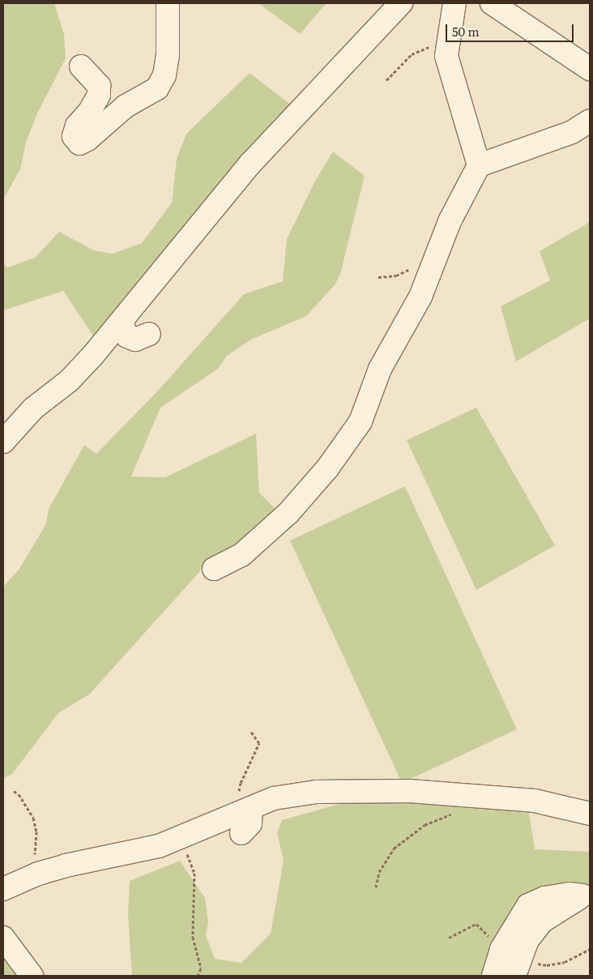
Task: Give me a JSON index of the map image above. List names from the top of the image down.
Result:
{
  "scale_bar": "50 m"
}
